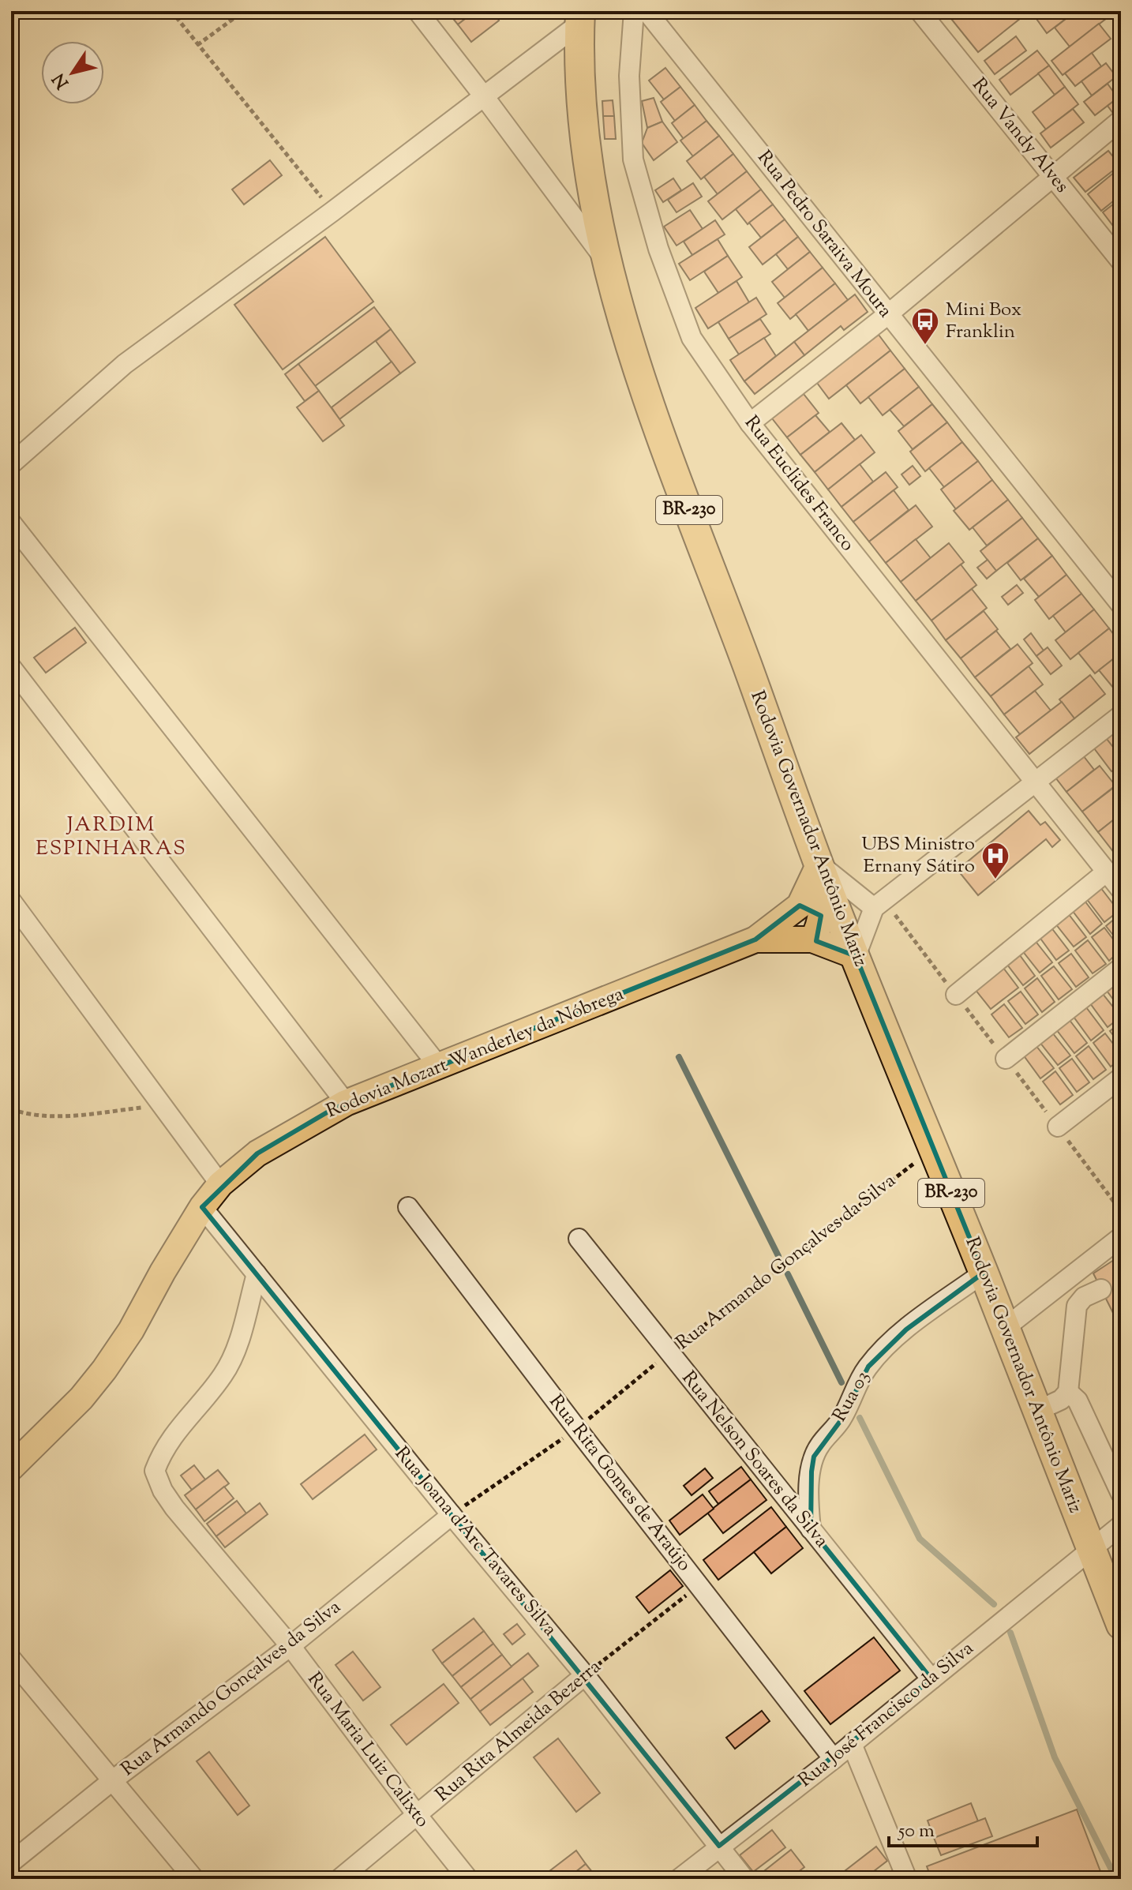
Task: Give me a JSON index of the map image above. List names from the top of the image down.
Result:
{
  "streets": {
    "highway": ["BR-230", "Rodovia Governador Antônio Mariz"],
    "main road": ["Rodovia Mozart Wanderley da Nóbrega"],
    "street": [
      "Rua Vandy Alves",
      "Rua Pedro Saraiva Moura",
      "Rua Euclides Franco",
      "Rua Armando Gonçalves da Silva",
      "Rua 03",
      "Rua Nelson Soares da Silva",
      "Rua Rita Gomes de Araújo",
      "Rua Joana d'Arc Tavares Silva",
      "Rua José Francisco da Silva",
      "Rua Rita Almeida Bezerra",
      "Rua Maria Luiz Calixto"
    ]
  },
  "crossings": [
    ["Rodovia Governador Antônio Mariz", "Rodovia Mozart Wanderley da Nóbrega"],
    ["Rodovia Governador Antônio Mariz", "Rua Armando Gonçalves da Silva"],
    ["Rodovia Governador Antônio Mariz", "Rua 03"],
    ["Rodovia Governador Antônio Mariz", "Rua José Francisco da Silva"],
    ["Rodovia Mozart Wanderley da Nóbrega", "Rua Joana d'Arc Tavares Silva"],
    ["Rua Armando Gonçalves da Silva", "Rua Nelson Soares da Silva"],
    ["Rua Armando Gonçalves da Silva", "Rua Joana d'Arc Tavares Silva"],
    ["Rua Armando Gonçalves da Silva", "Rua Maria Luiz Calixto"],
    ["Rua 03", "Rua Nelson Soares da Silva"],
    ["Rua Nelson Soares da Silva", "Rua José Francisco da Silva"],
    ["Rua Rita Gomes de Araújo", "Rua José Francisco da Silva"],
    ["Rua Rita Gomes de Araújo", "Rua Rita Almeida Bezerra"],
    ["Rua Joana d'Arc Tavares Silva", "Rua José Francisco da Silva"],
    ["Rua Joana d'Arc Tavares Silva", "Rua Rita Almeida Bezerra"],
    ["Rua Joana d'Arc Tavares Silva", "Rua Maria Luiz Calixto"],
    ["Rua Rita Almeida Bezerra", "Rua Maria Luiz Calixto"]
  ],
  "districts": ["JARDIM ESPINHARAS"],
  "places": {
    "bus stop": ["Mini Box Franklin"],
    "hospital": ["UBS Ministro Ernany Sátiro"]
  },
  "scale_bar": "50 m",
  "north": "bottom left"
}
